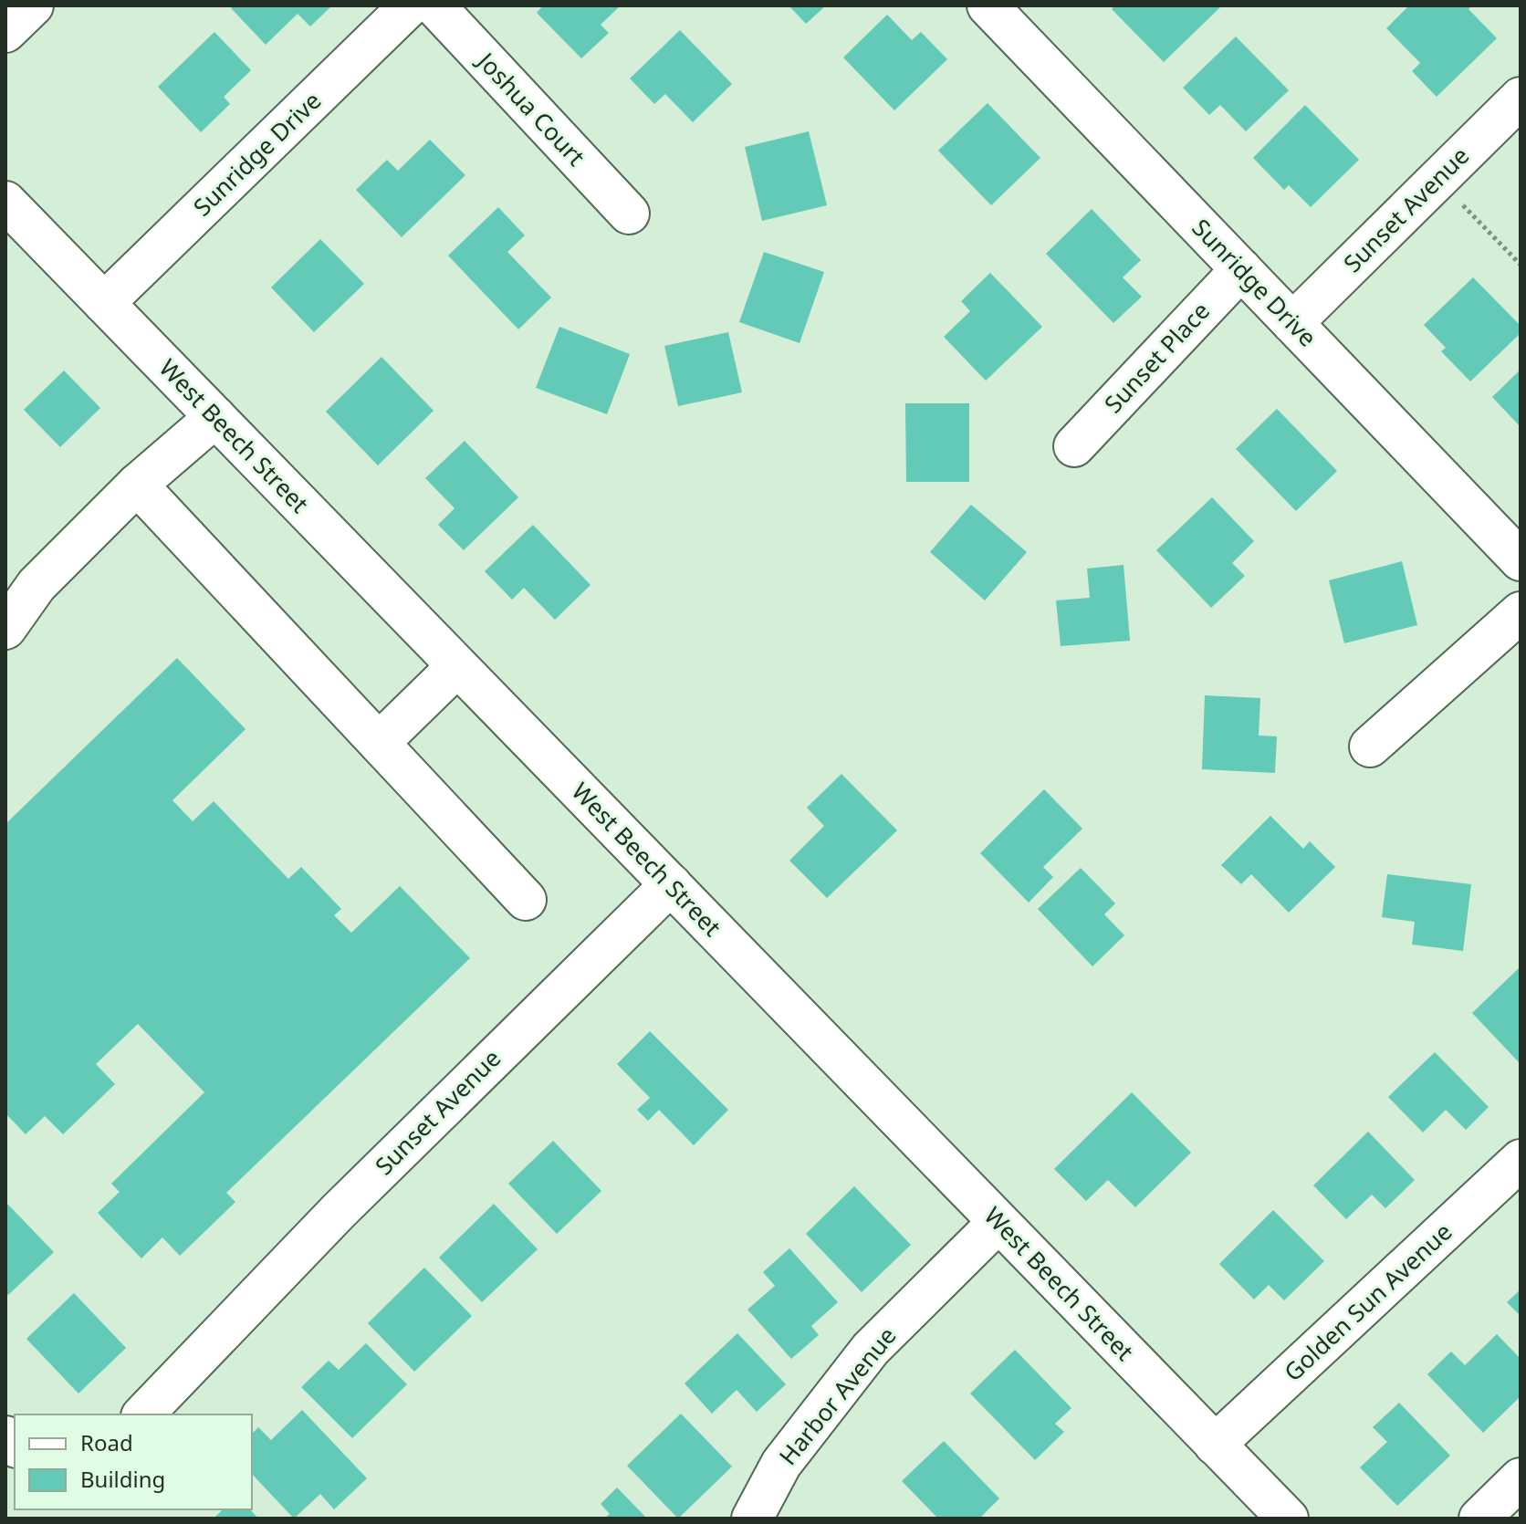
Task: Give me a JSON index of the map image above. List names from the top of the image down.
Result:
{
  "streets": {
    "street": [
      "Joshua Court",
      "Sunridge Drive",
      "Sunset Avenue",
      "Sunset Place",
      "West Beech Street",
      "Golden Sun Avenue",
      "Harbor Avenue"
    ]
  },
  "crossings": [
    ["Sunridge Drive", "Sunset Avenue"],
    ["Sunridge Drive", "Sunset Place"],
    ["Sunridge Drive", "West Beech Street"],
    ["Sunset Avenue", "West Beech Street"],
    ["West Beech Street", "Golden Sun Avenue"],
    ["West Beech Street", "Harbor Avenue"]
  ],
  "legend": ["Road", "Building"]
}
